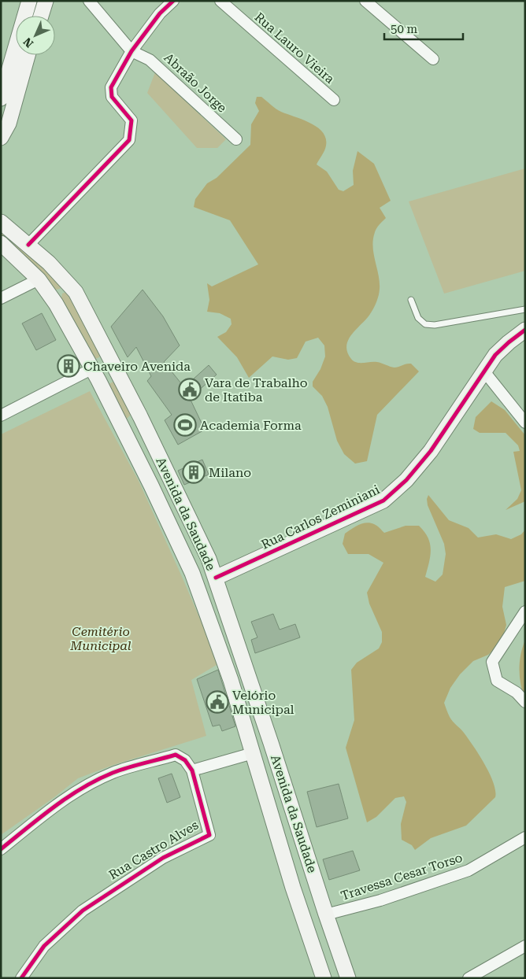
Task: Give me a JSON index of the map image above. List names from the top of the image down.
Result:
{
  "streets": {
    "main road": ["Avenida da Saudade", "Rua Carlos Zeminiani"],
    "street": [
      "Rua Lauro Vieira",
      "Abraão Jorge",
      "Rua Castro Alves",
      "Travessa Cesar Torso"
    ]
  },
  "crossings": [
    ["Avenida da Saudade", "Rua Carlos Zeminiani"],
    ["Avenida da Saudade", "Travessa Cesar Torso"]
  ],
  "parks": ["Cemitério Municipal"],
  "places": {
    "building": ["Chaveiro Avenida", "Milano"],
    "public building": ["Vara de Trabalho de Itatiba", "Velório Municipal"],
    "sports": ["Academia Forma"]
  },
  "scale_bar": "50 m",
  "north": "bottom left"
}
